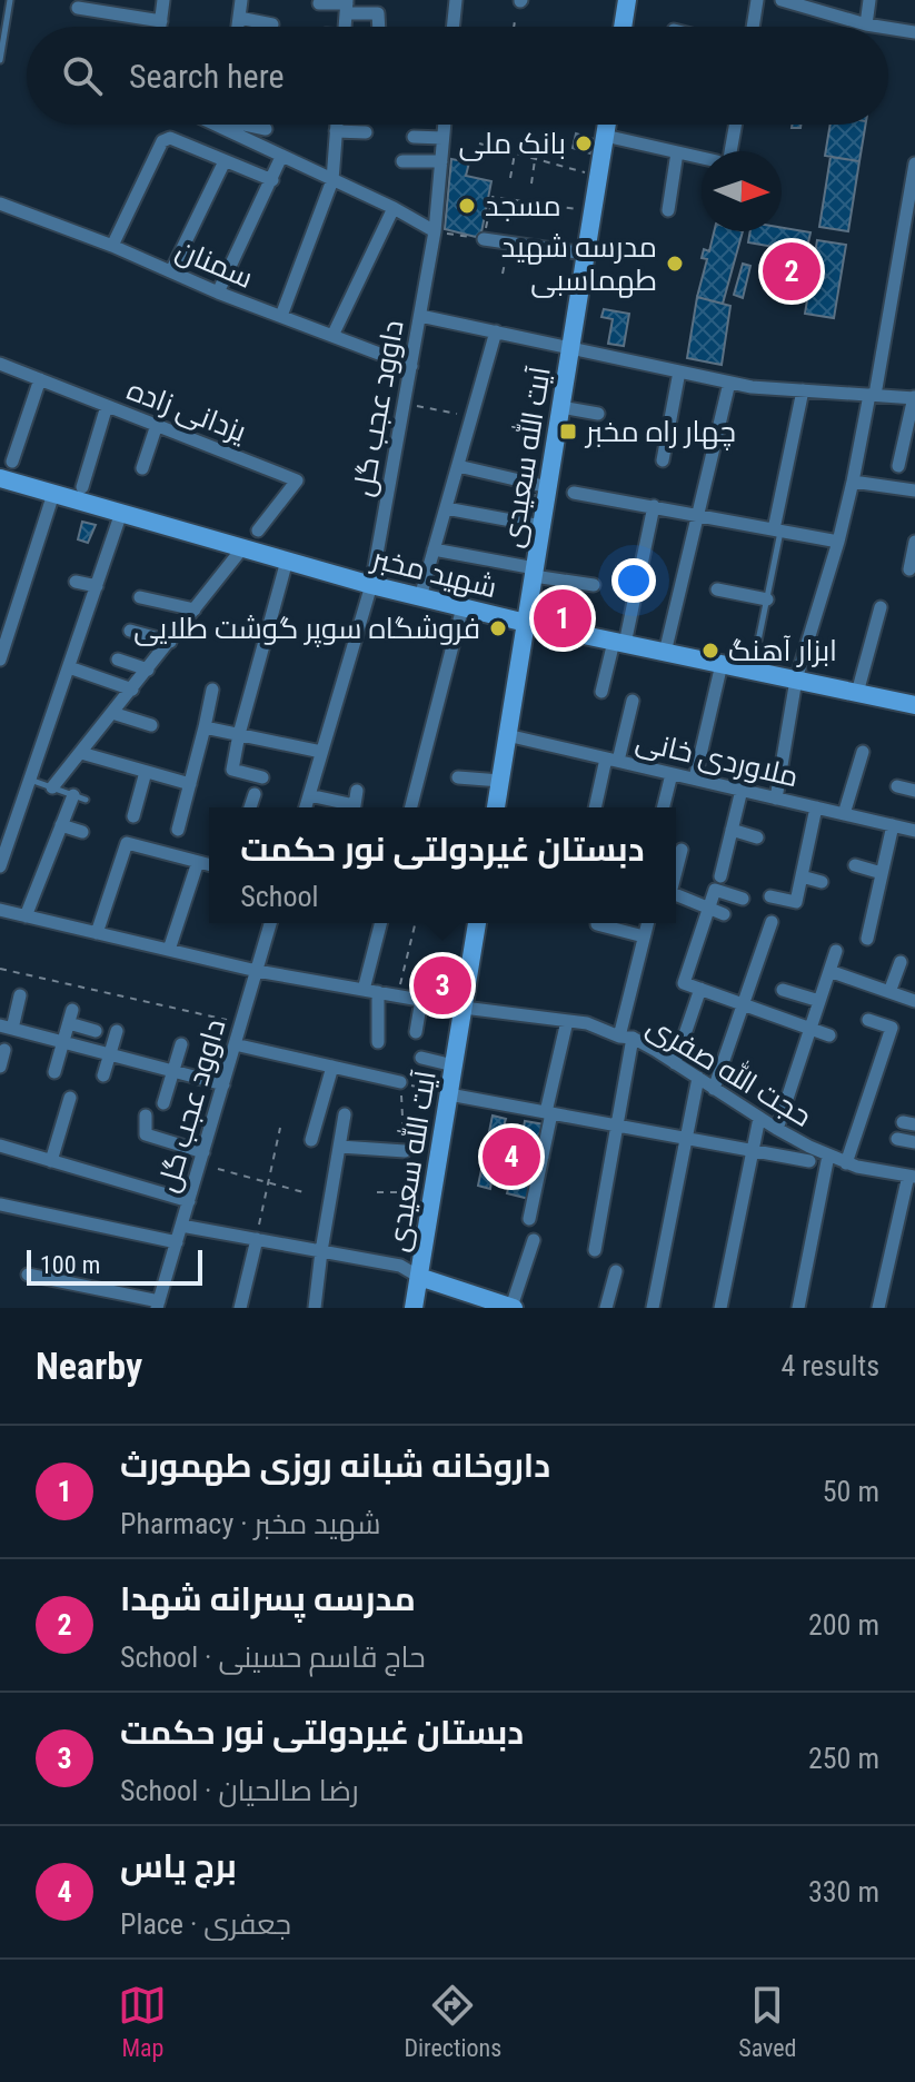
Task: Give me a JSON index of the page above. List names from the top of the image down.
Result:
{
  "streets": {
    "main road": ["آیت الله سعیدی", "شهید مخبر"],
    "street": [
      "سمنان",
      "داوود عجب گل",
      "یزدانی زاده",
      "ملاوردی خانی",
      "حجت الله صفری"
    ]
  },
  "crossings": [
    ["سمنان", "داوود عجب گل"],
    ["داوود عجب گل", "شهید مخبر"],
    ["داوود عجب گل", "حجت الله صفری"],
    ["آیت الله سعیدی", "شهید مخبر"],
    ["آیت الله سعیدی", "ملاوردی خانی"],
    ["آیت الله سعیدی", "حجت الله صفری"]
  ],
  "places": {
    "other": [
      "بانک ملی",
      "مسجد",
      "مدرسه شهید طهماسبی",
      "فروشگاه سوپر گوشت طلایی",
      "ابزار آهنگ"
    ],
    "transit": ["چهار راه مخبر"]
  },
  "scale_bar": "100 m",
  "north": "right",
  "page": {
    "search": "Search here",
    "pins": [
      "2",
      "1",
      "3",
      "4"
    ],
    "popup": ["دبستان غیردولتی نور حکمت", "School"],
    "scale": "100 m",
    "heading": ["Nearby", "4 results"],
    "list": [
      {
        "mark": "1",
        "name": "داروخانه شبانه روزی طهمورث",
        "note": "Pharmacy · شهید مخبر",
        "value": "50 m"
      },
      {
        "mark": "2",
        "name": "مدرسه پسرانه شهدا",
        "note": "School · حاج قاسم حسینی",
        "value": "200 m"
      },
      {
        "mark": "3",
        "name": "دبستان غیردولتی نور حکمت",
        "note": "School · رضا صالحیان",
        "value": "250 m"
      },
      {
        "mark": "4",
        "name": "برج یاس",
        "note": "Place · جعفری",
        "value": "330 m"
      }
    ],
    "nav": ["Map", "Directions", "Saved"]
  }
}
